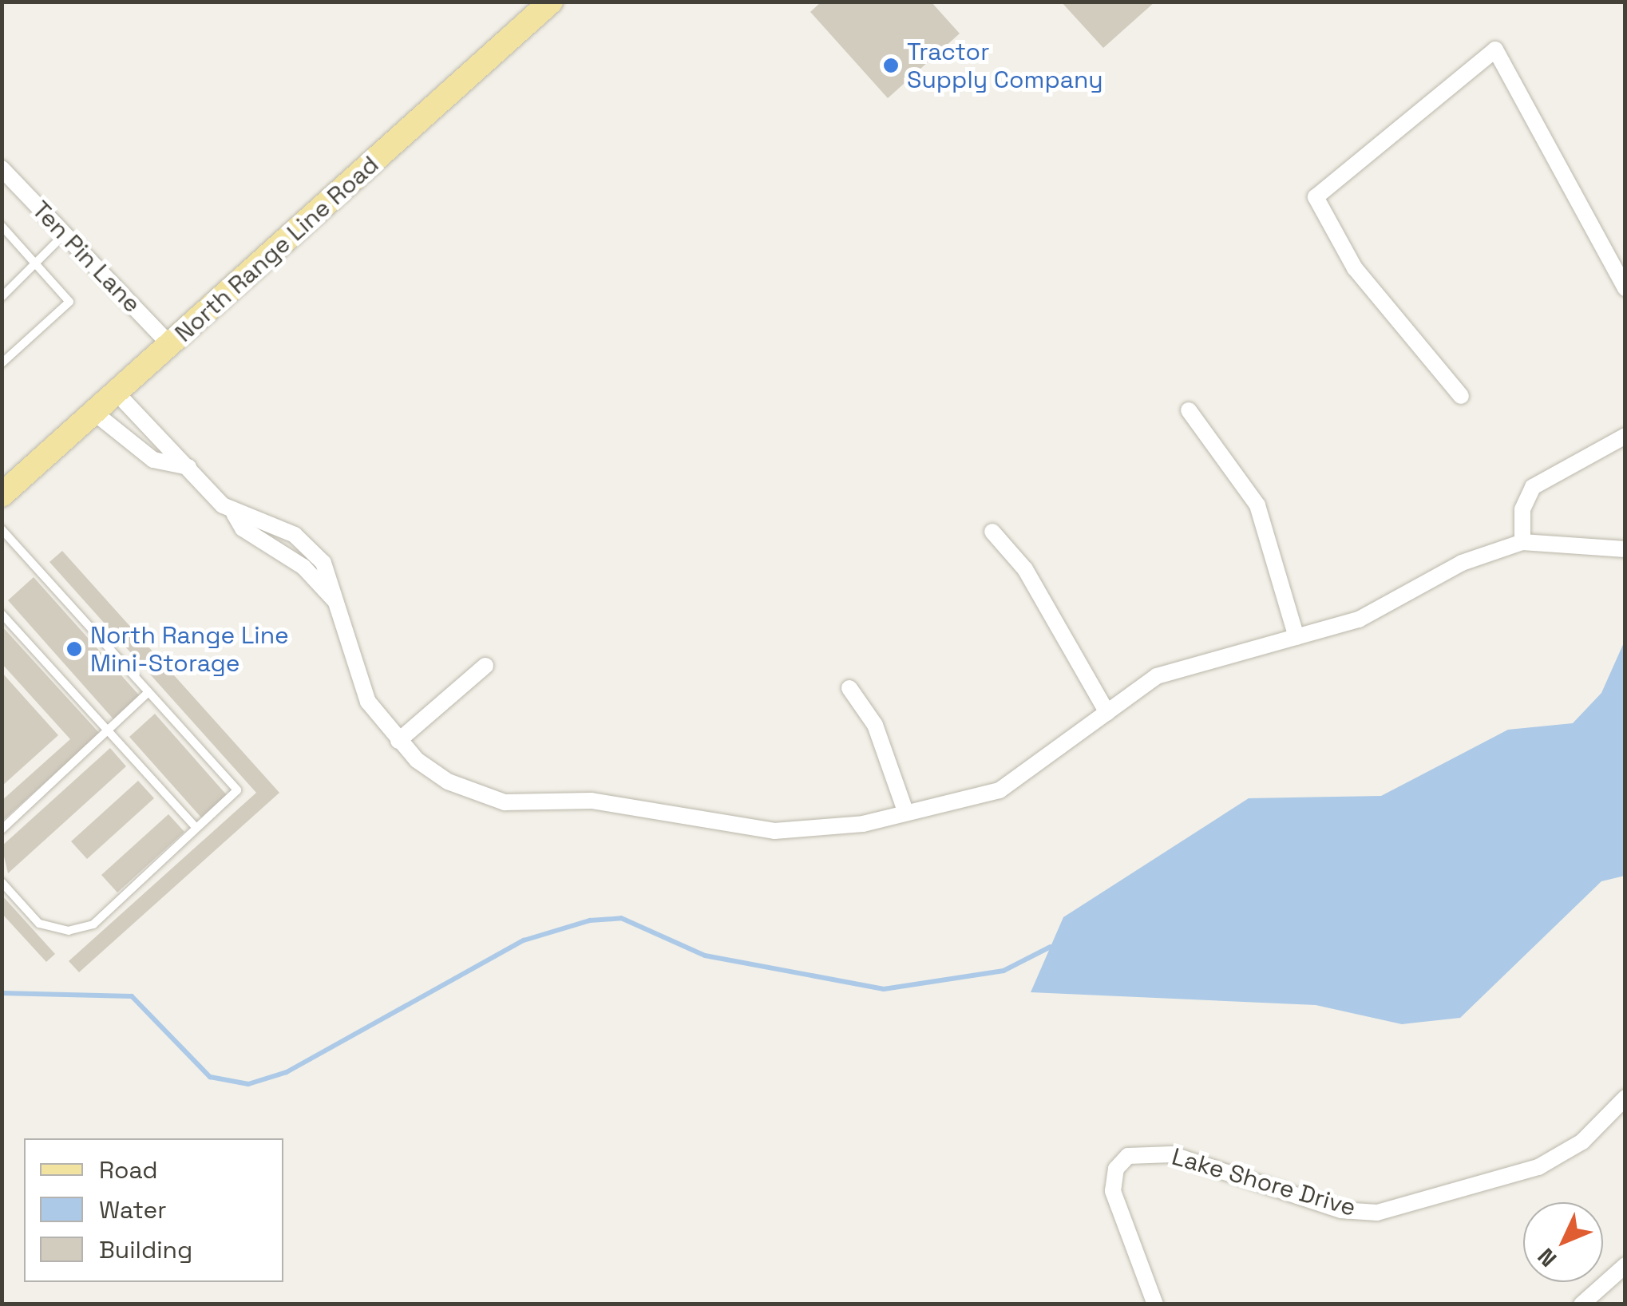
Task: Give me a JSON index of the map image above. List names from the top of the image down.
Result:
{
  "streets": {
    "main road": ["North Range Line Road"],
    "street": ["Ten Pin Lane", "Lake Shore Drive"]
  },
  "crossings": [
    ["North Range Line Road", "Ten Pin Lane"]
  ],
  "places": ["Tractor Supply Company", "North Range Line Mini-Storage"],
  "legend": ["Road", "Water", "Building"],
  "north": "bottom left"
}
